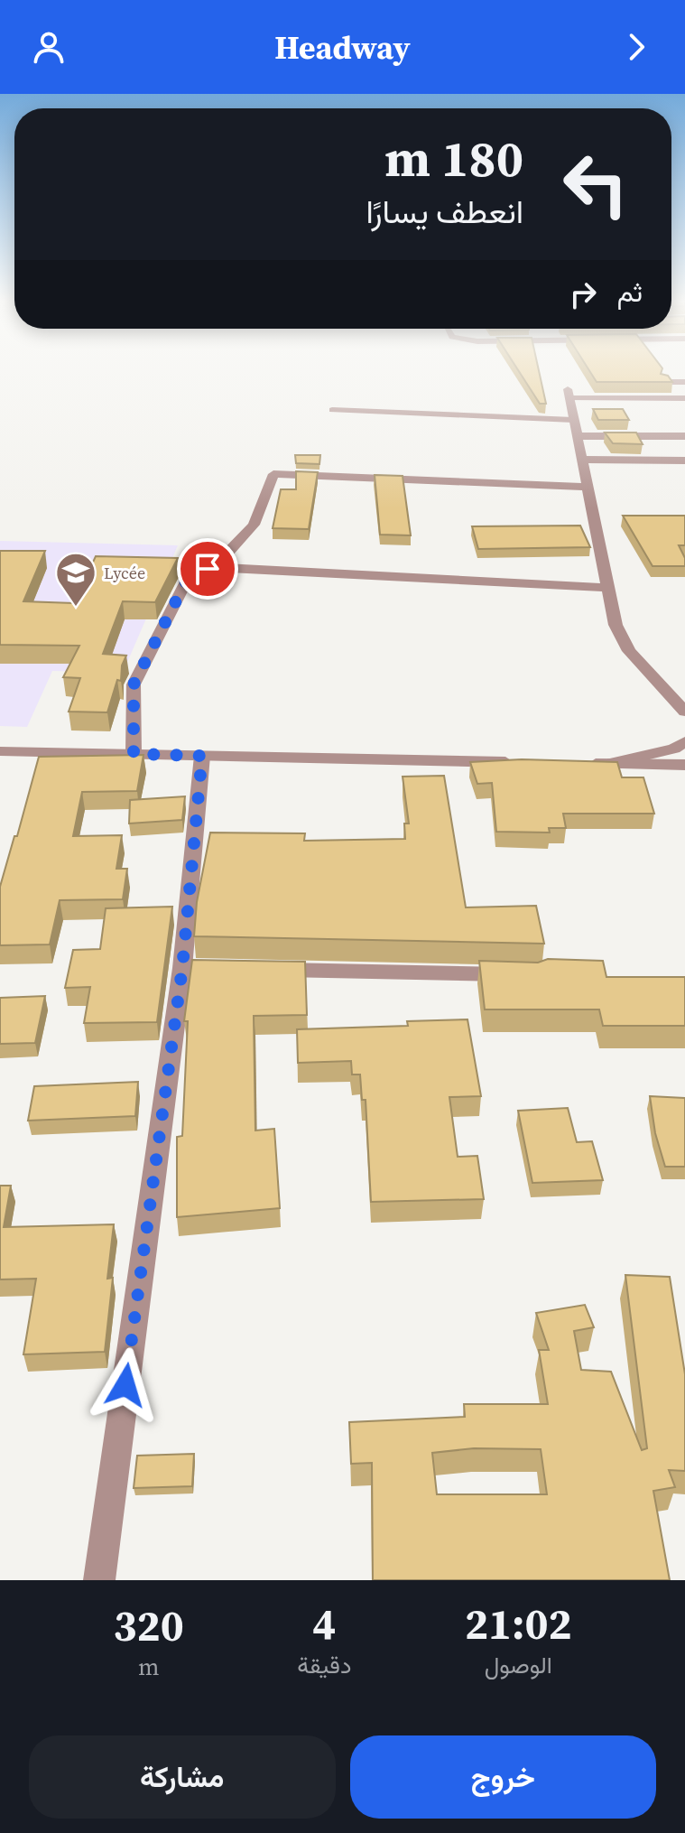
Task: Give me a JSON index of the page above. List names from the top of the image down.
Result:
{
  "places": {
    "school or university": ["Lycée"]
  },
  "page": {
    "header": "Headway",
    "turn": ["180 m", "انعطف يسارًا"],
    "then": "ثم",
    "eta": [
      "21:02",
      "الوصول",
      "4",
      "دقيقة",
      "320",
      "m"
    ],
    "buttons": ["خروج", "مشاركة"]
  }
}
